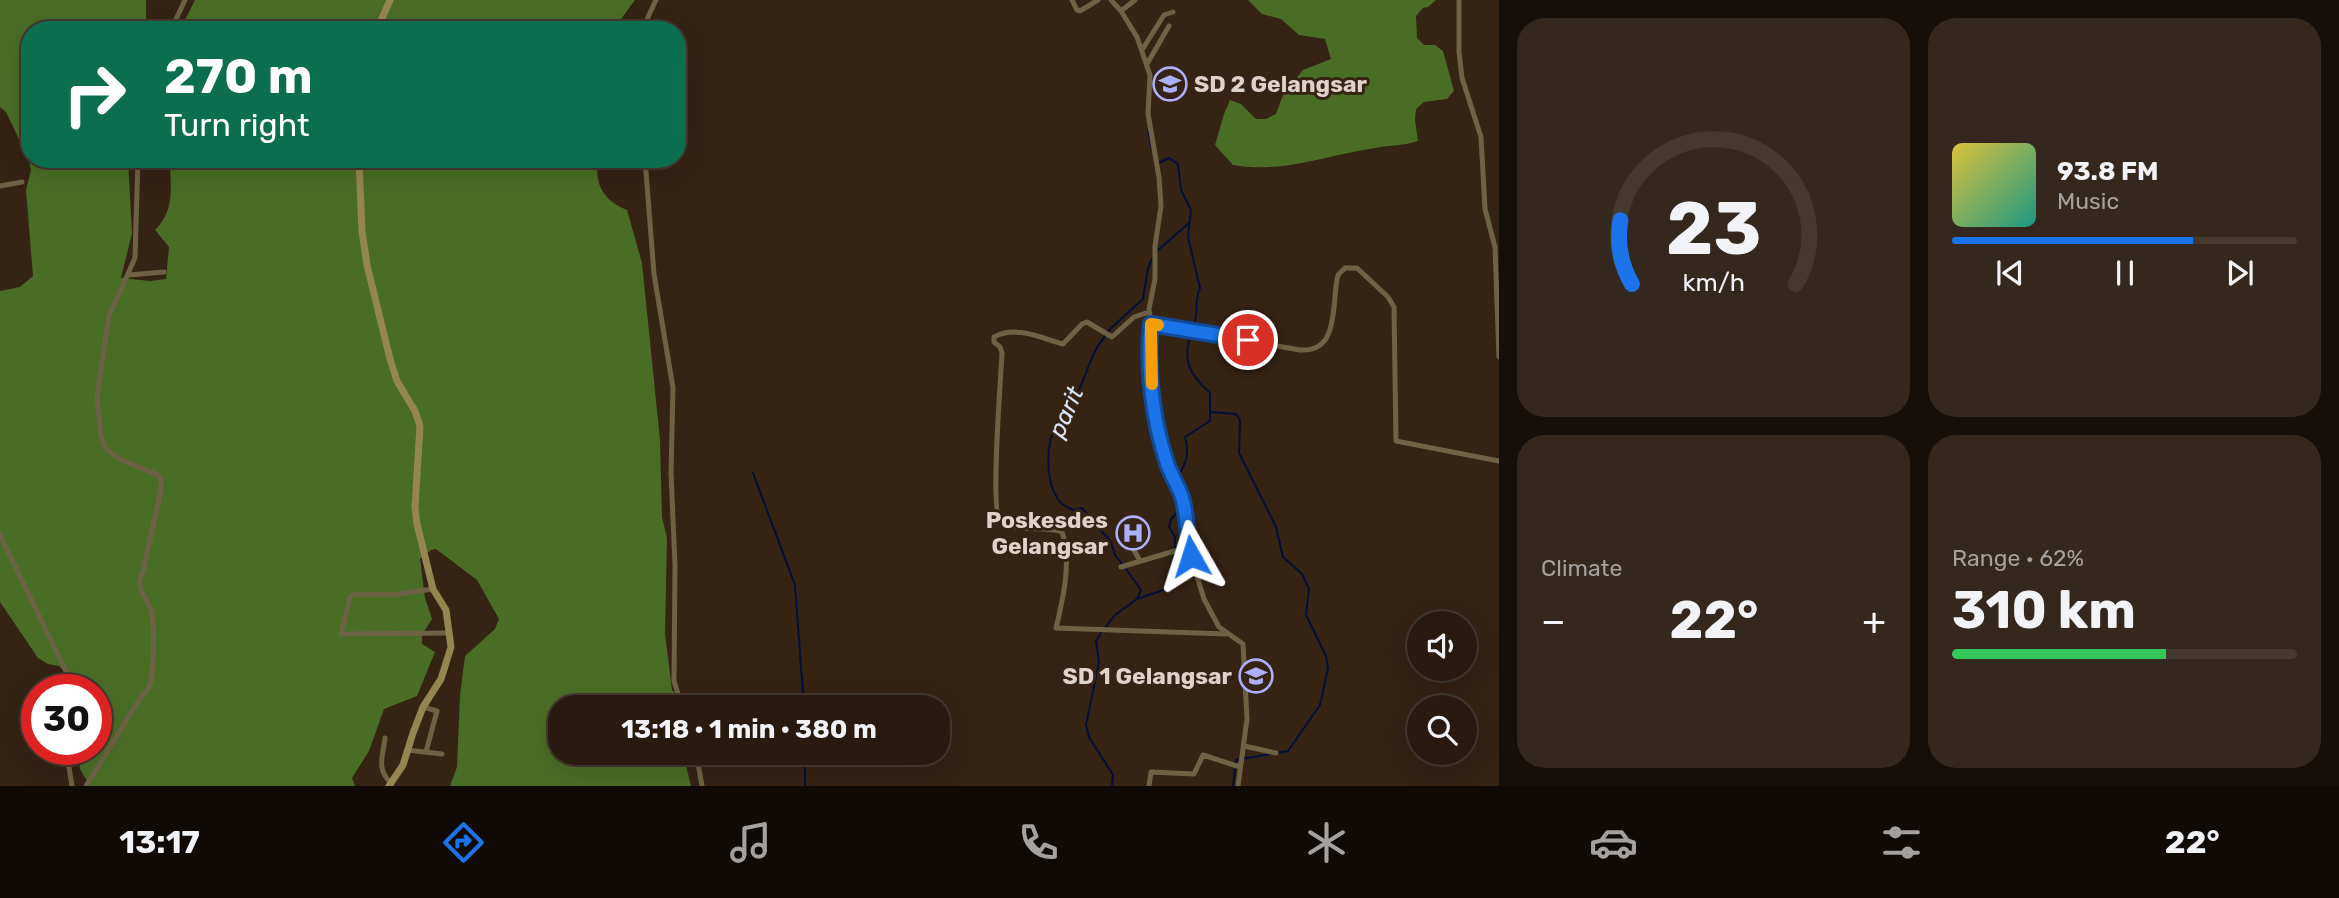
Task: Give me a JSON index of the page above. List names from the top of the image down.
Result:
{
  "water": ["parit"],
  "places": {
    "school or university": ["SD 2 Gelangsar", "SD 1 Gelangsar"],
    "hospital": ["Poskesdes Gelangsar"]
  },
  "page": {
    "turn": ["270 m", "Turn right"],
    "song": ["93.8 FM", "Music"],
    "tile": [
      "Climate",
      ["Range · 62%", "310 km"]
    ],
    "heat": ["−", "22°", "+"],
    "limit": "30",
    "trip": "13:18 · 1 min · 380 m",
    "tabs": ["13:17", "22°"],
    "gauge": ["23", "km/h"]
  }
}
